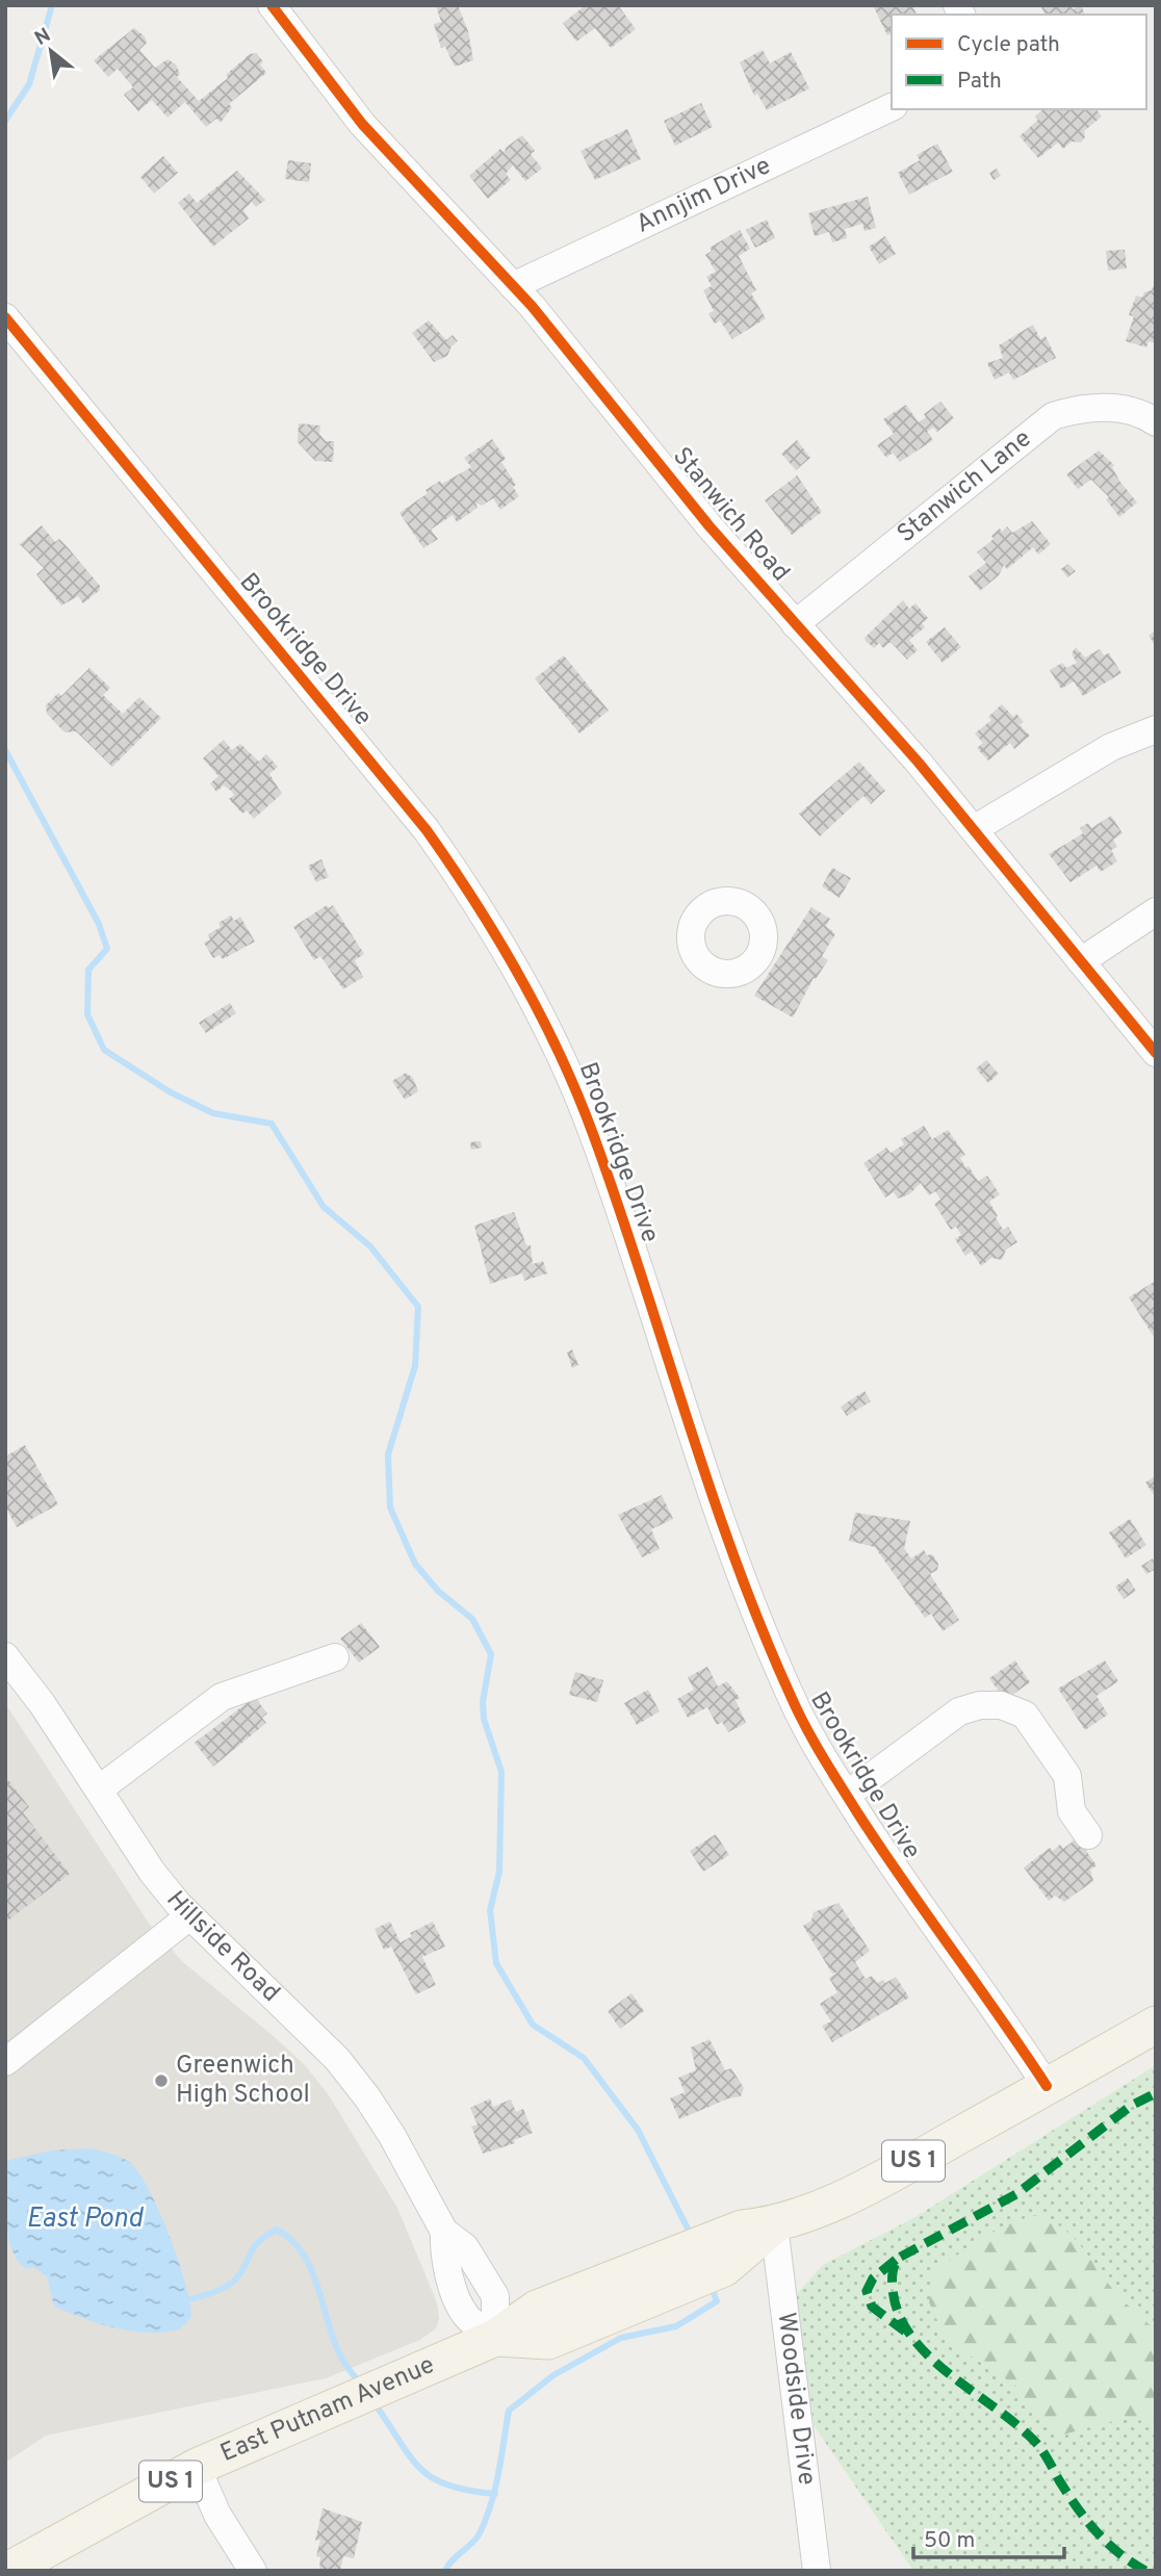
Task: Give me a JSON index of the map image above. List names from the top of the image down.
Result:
{
  "streets": {
    "main road": ["US 1", "East Putnam Avenue"],
    "street": [
      "Annjim Drive",
      "Stanwich Lane",
      "Stanwich Road",
      "Brookridge Drive",
      "Hillside Road",
      "Woodside Drive"
    ]
  },
  "crossings": [
    ["Annjim Drive", "Stanwich Road"],
    ["Stanwich Lane", "Stanwich Road"],
    ["Brookridge Drive", "East Putnam Avenue"],
    ["Hillside Road", "East Putnam Avenue"],
    ["Woodside Drive", "East Putnam Avenue"]
  ],
  "water": ["East Pond"],
  "places": ["Greenwich High School"],
  "legend": ["Cycle path", "Path"],
  "scale_bar": "50 m",
  "north": "top left"
}
